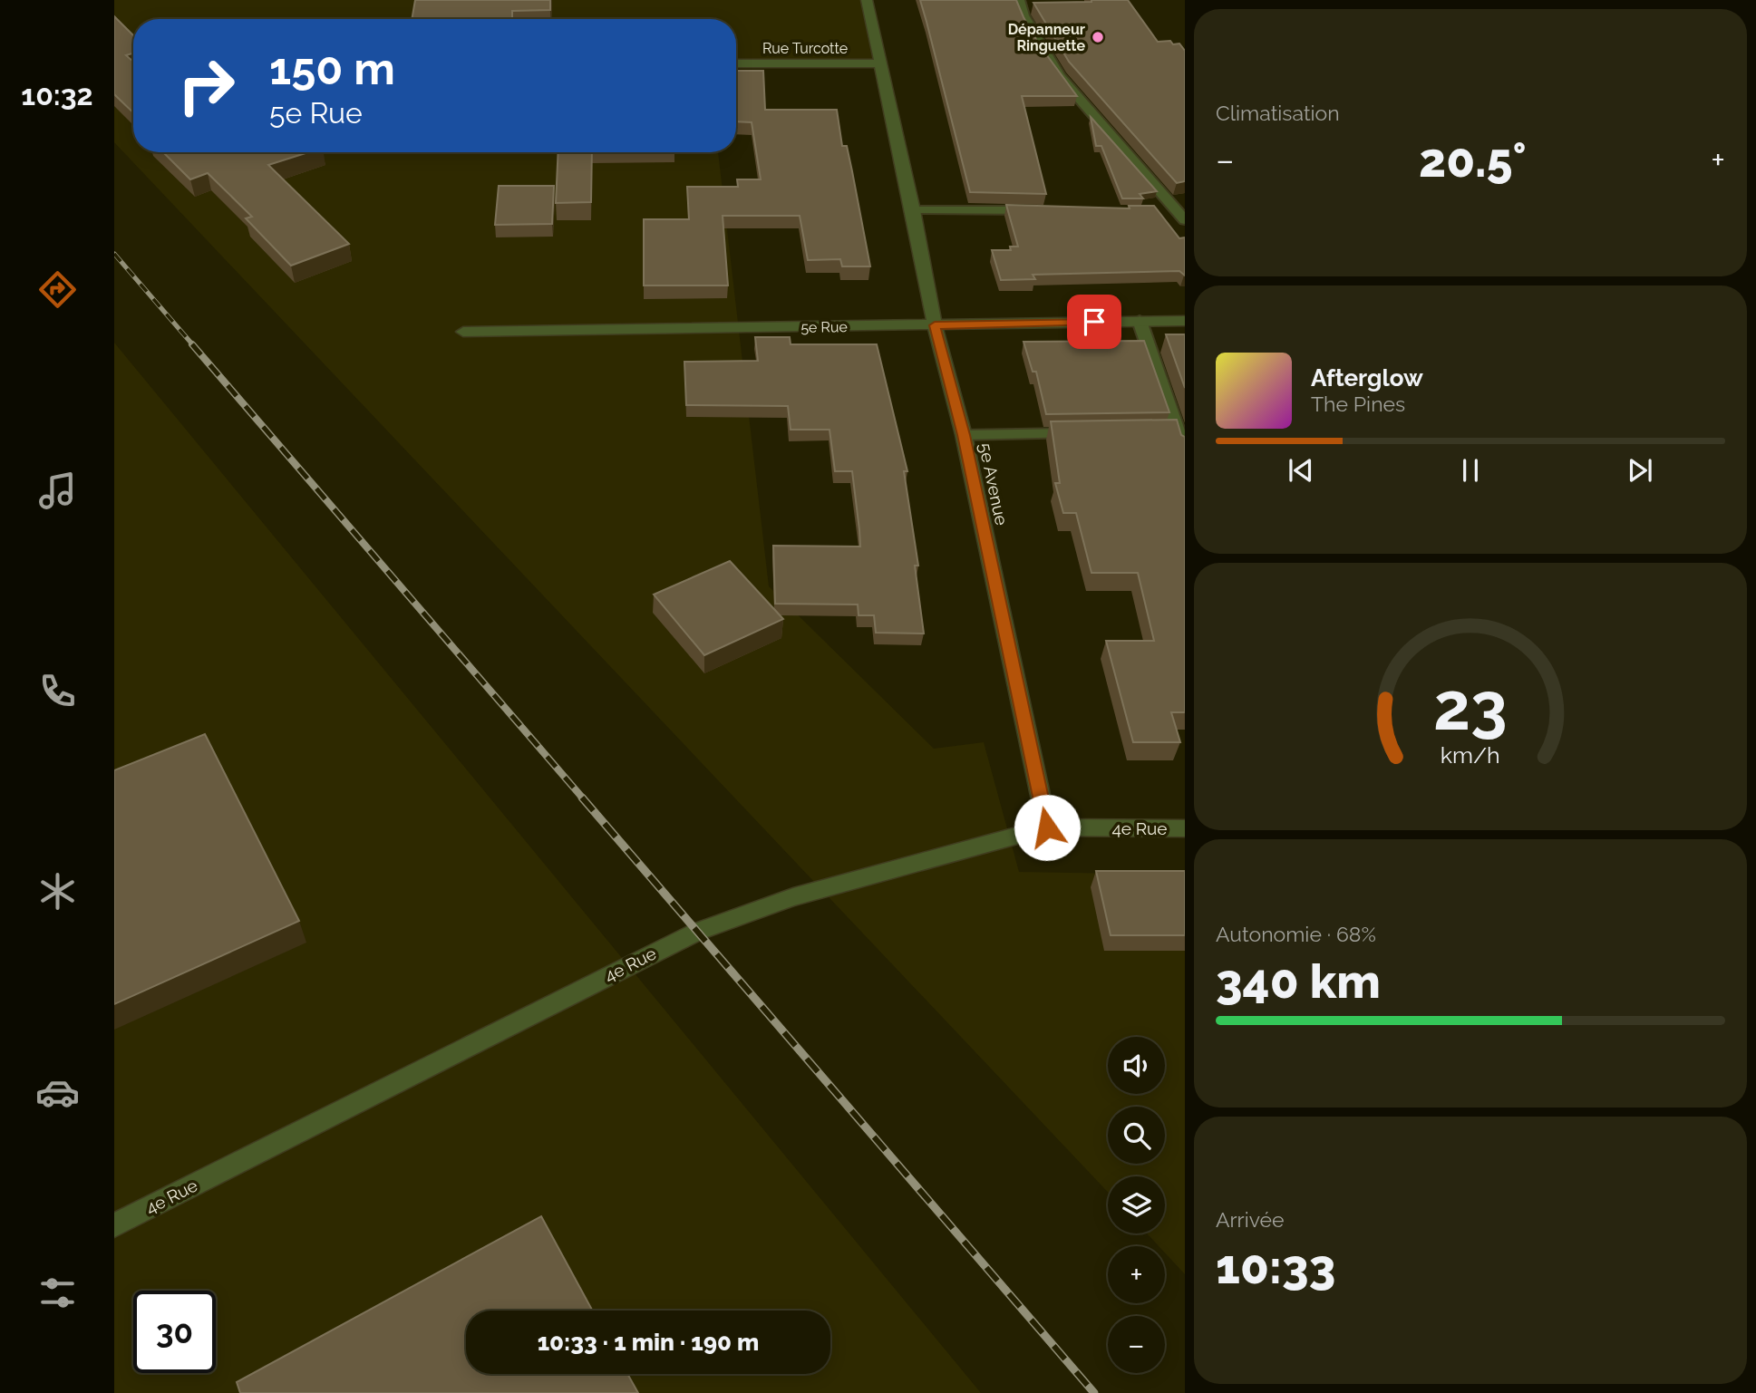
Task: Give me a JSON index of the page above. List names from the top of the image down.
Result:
{
  "streets": {
    "street": [
      "Rue Turcotte",
      "5e Rue",
      "5e Avenue",
      "4e Rue"
    ]
  },
  "crossings": [
    ["Rue Turcotte", "5e Avenue"],
    ["5e Rue", "5e Avenue"],
    ["5e Avenue", "4e Rue"]
  ],
  "places": ["Dépanneur Ringuette"],
  "page": {
    "tabs": "10:32",
    "tile": [
      "Climatisation",
      ["Autonomie · 68%", "340 km"],
      ["Arrivée", "10:33"]
    ],
    "turn": ["150 m", "5e Rue"],
    "heat": ["−", "20.5°", "+"],
    "song": ["Afterglow", "The Pines"],
    "map_buttons": ["+", "−"],
    "limit": "30",
    "trip": "10:33 · 1 min · 190 m",
    "gauge": ["23", "km/h"]
  }
}
